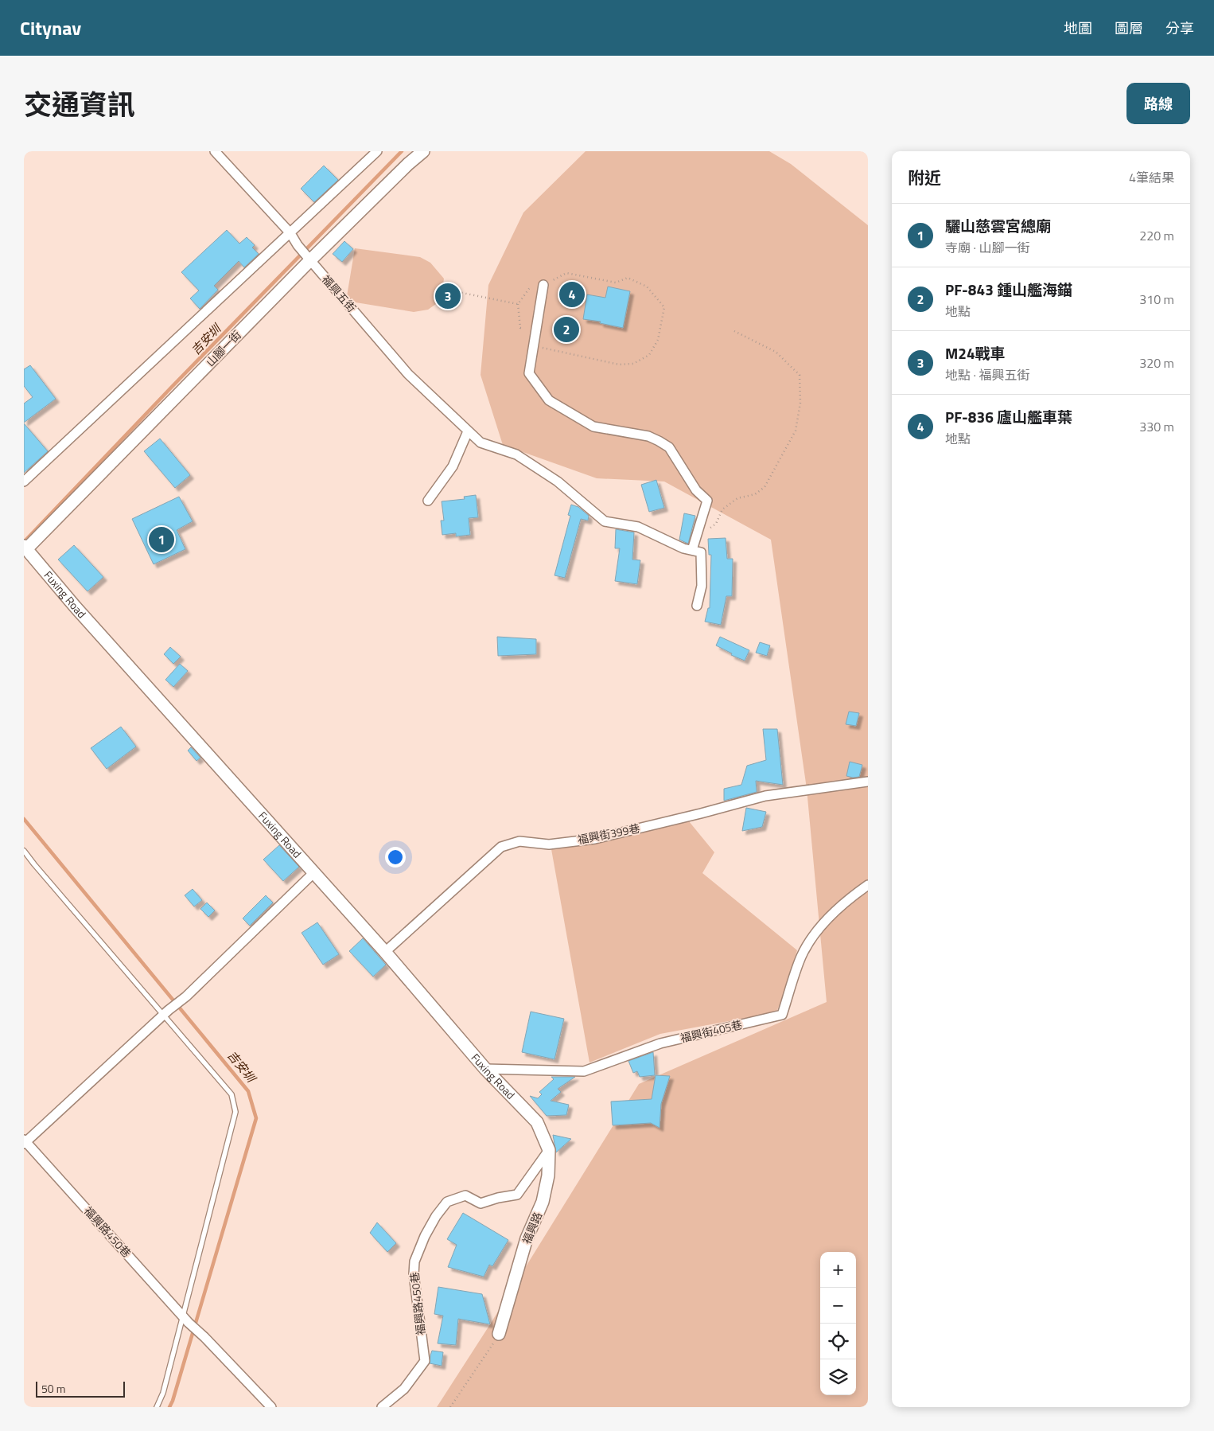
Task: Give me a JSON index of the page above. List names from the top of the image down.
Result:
{
  "streets": {
    "street": [
      "福興五街",
      "山腳一街",
      "Fuxing Road",
      "福興街399巷",
      "福興街405巷",
      "福興路",
      "福興路450巷"
    ]
  },
  "crossings": [
    ["福興五街", "山腳一街"],
    ["山腳一街", "Fuxing Road"],
    ["Fuxing Road", "福興街399巷"],
    ["Fuxing Road", "福興街405巷"],
    ["Fuxing Road", "福興路"],
    ["福興街405巷", "福興路"],
    ["福興路", "福興路450巷"]
  ],
  "water": ["吉安圳"],
  "scale_bar": "50 m",
  "page": {
    "header": "Citynav",
    "nav": ["地圖", "圖層", "分享"],
    "title": "交通資訊",
    "buttons": "路線",
    "heading": ["附近", "4筆結果"],
    "list": [
      {
        "mark": "1",
        "name": "驪山慈雲宮總廟",
        "note": "寺廟 · 山腳一街",
        "value": "220 m"
      },
      {
        "mark": "2",
        "name": "PF-843 鍾山艦海錨",
        "note": "地點",
        "value": "310 m"
      },
      {
        "mark": "3",
        "name": "M24戰車",
        "note": "地點 · 福興五街",
        "value": "320 m"
      },
      {
        "mark": "4",
        "name": "PF-836 廬山艦車葉",
        "note": "地點",
        "value": "330 m"
      }
    ],
    "pins": [
      "4",
      "3",
      "2",
      "1"
    ],
    "map_buttons": ["+", "−"],
    "scale": "50 m"
  }
}
